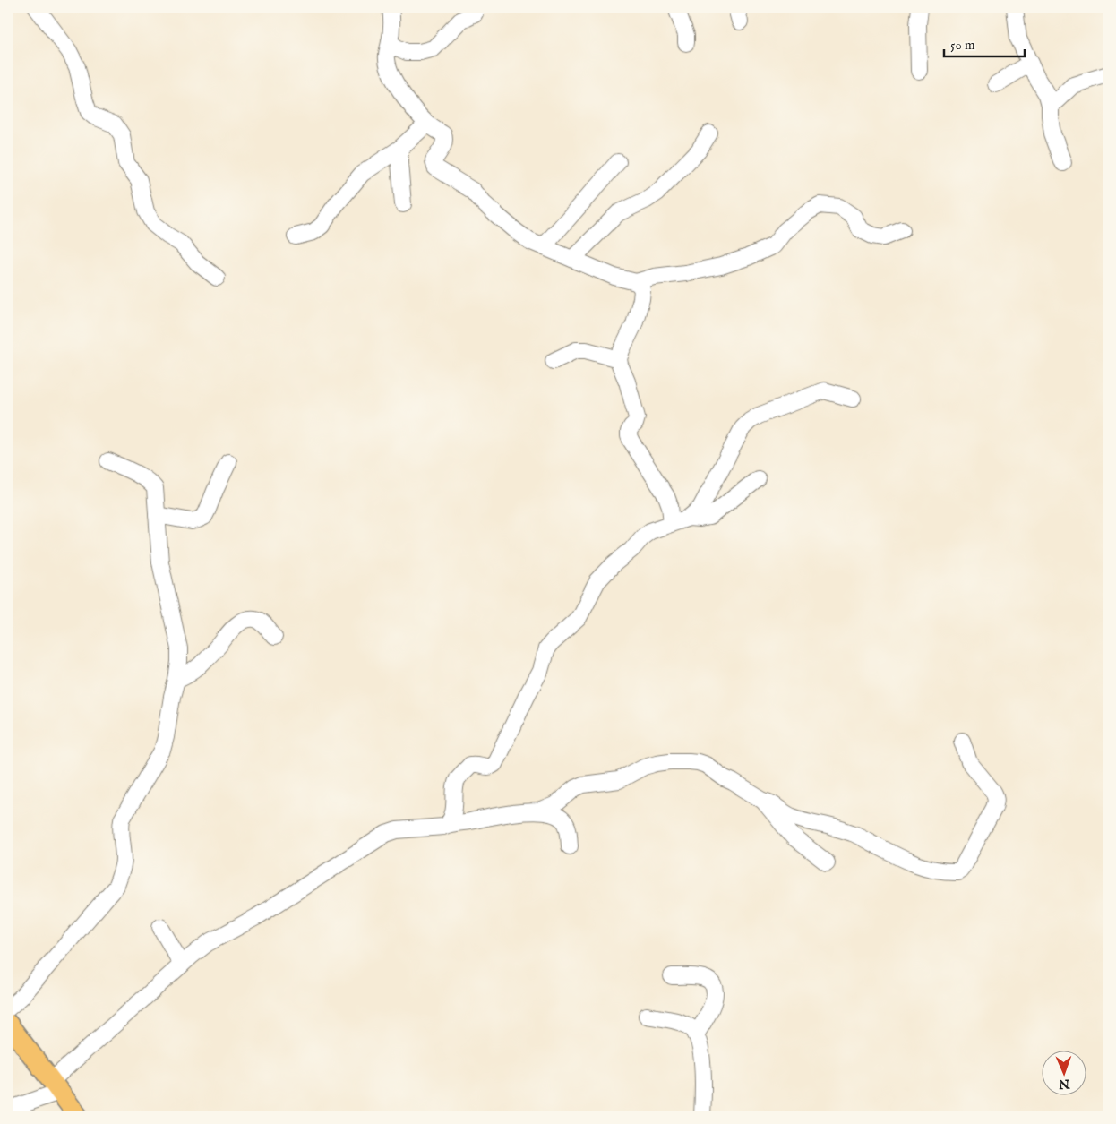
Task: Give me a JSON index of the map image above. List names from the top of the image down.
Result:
{
  "scale_bar": "50 m",
  "north": "bottom"
}
